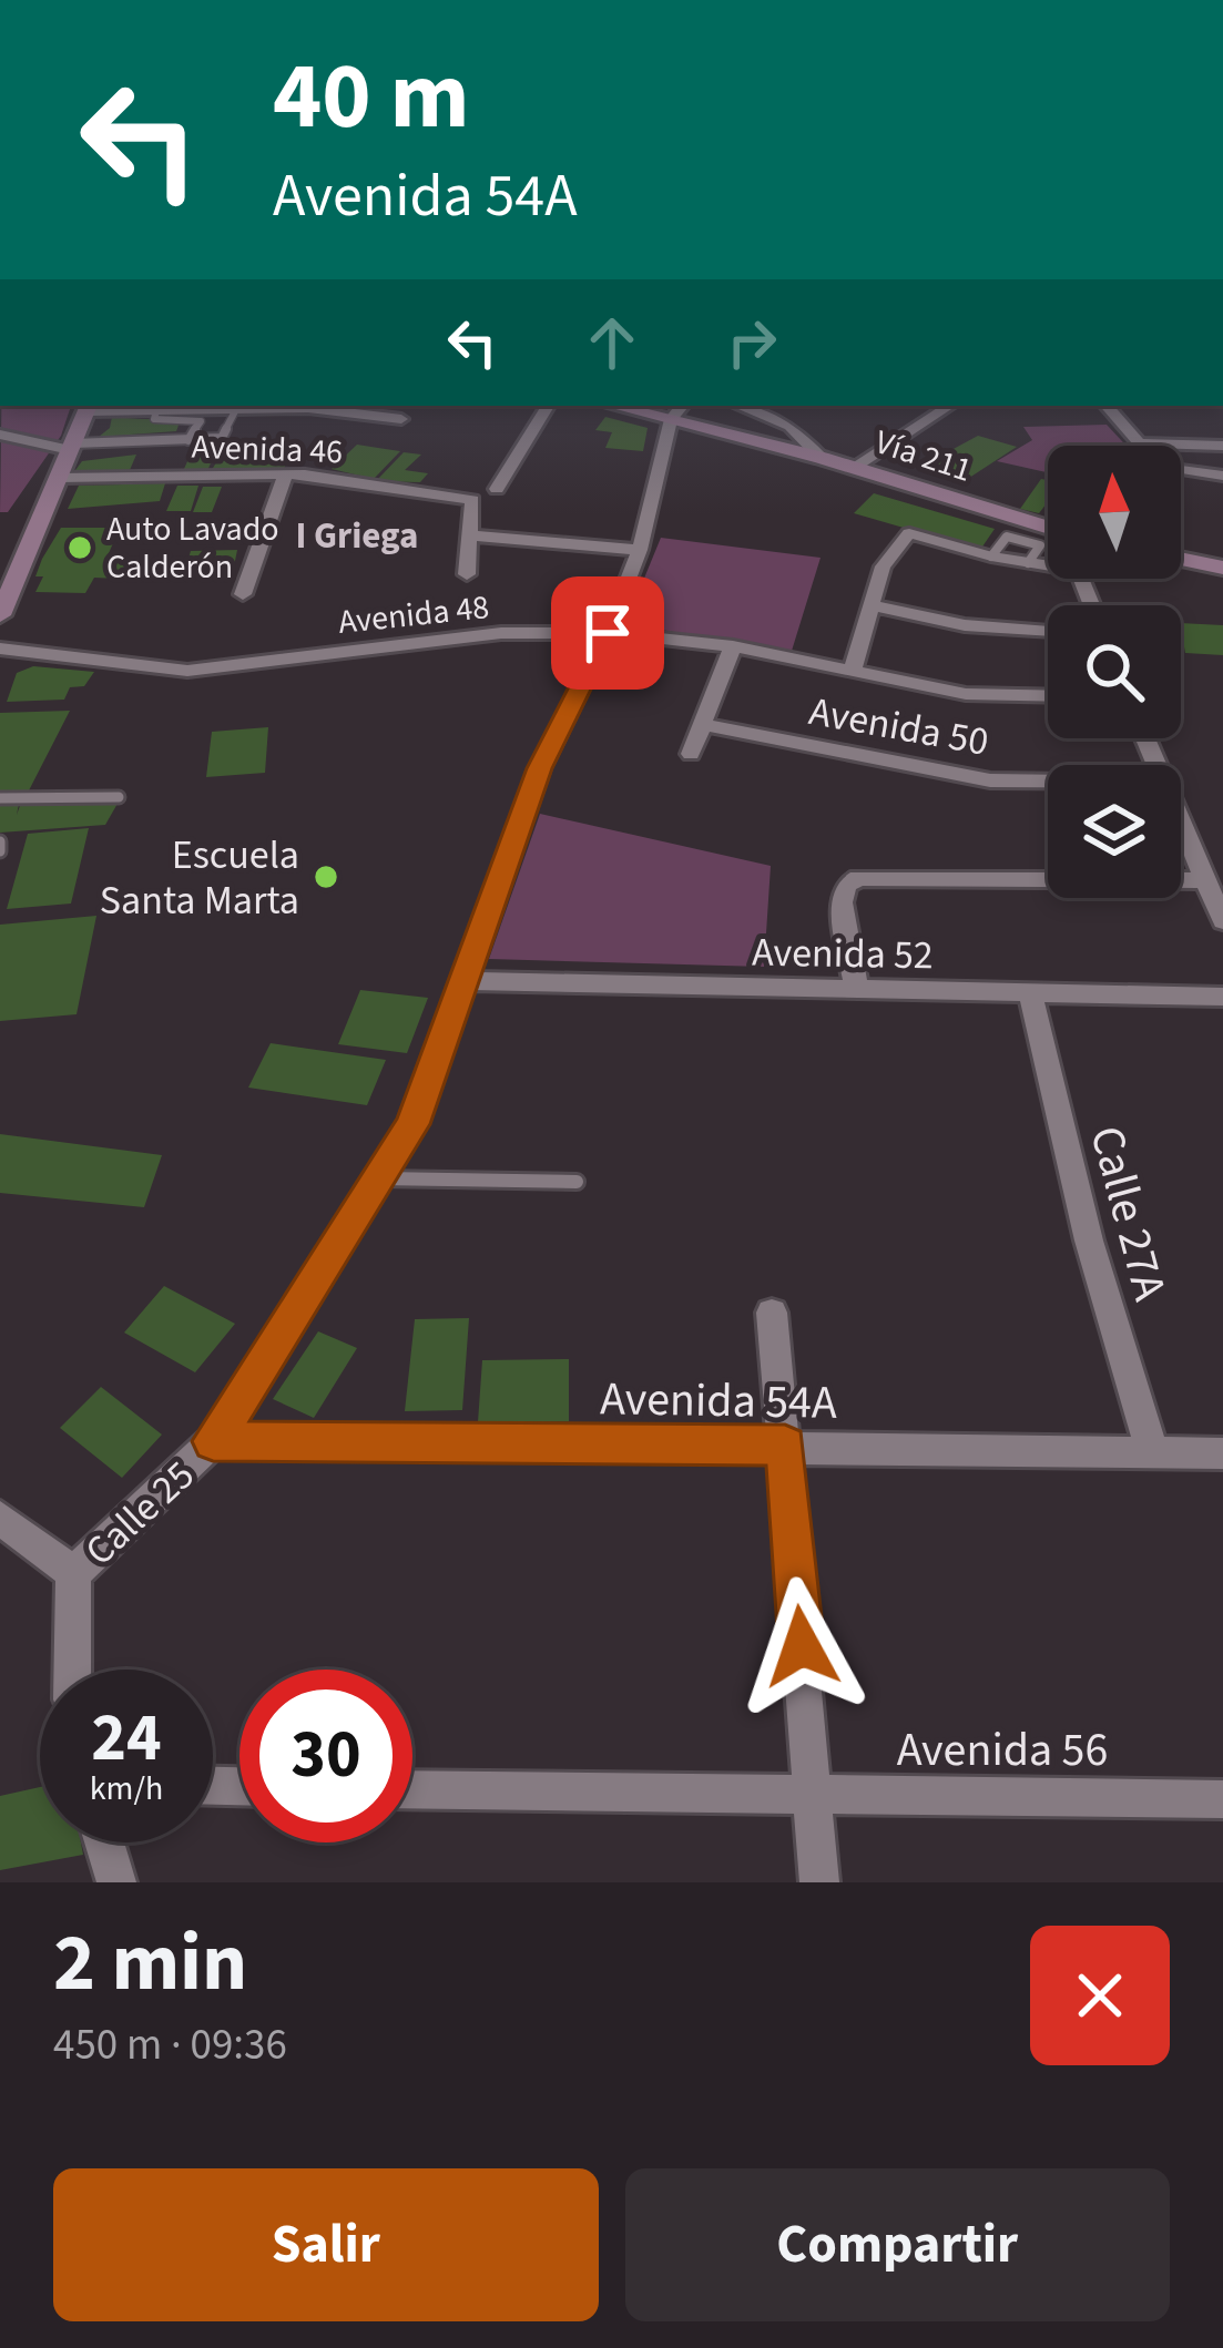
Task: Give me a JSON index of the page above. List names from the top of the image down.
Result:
{
  "streets": {
    "main road": ["Vía 211"],
    "street": [
      "Avenida 46",
      "Avenida 48",
      "Avenida 50",
      "Avenida 52",
      "Calle 27A",
      "Avenida 54A",
      "Calle 25",
      "Avenida 56"
    ]
  },
  "crossings": [
    ["Vía 211", "Calle 25"],
    ["Avenida 48", "Calle 25"],
    ["Avenida 52", "Calle 27A"],
    ["Avenida 52", "Calle 25"],
    ["Calle 27A", "Avenida 54A"],
    ["Avenida 54A", "Calle 25"]
  ],
  "districts": ["I Griega"],
  "places": ["Auto Lavado Calderón", "Escuela Santa Marta"],
  "north": "top",
  "page": {
    "turn": ["40 m", "Avenida 54A"],
    "speed": "24 km/h",
    "limit": "30",
    "heading": ["2 min", "450 m · 09:36"],
    "buttons": ["Salir", "Compartir"]
  }
}
